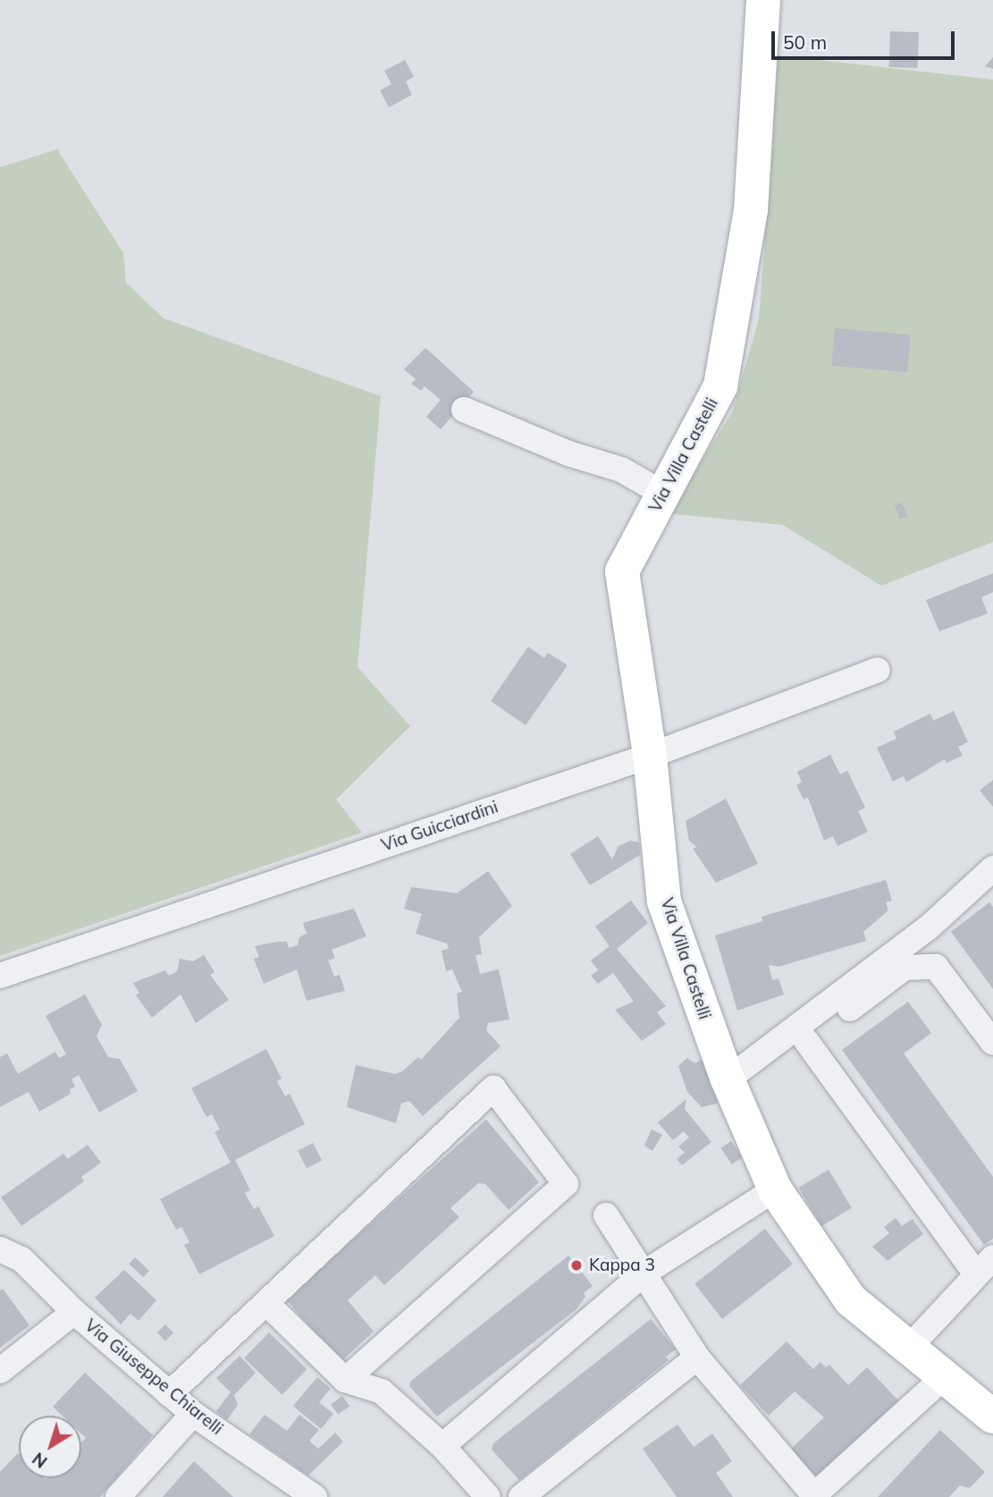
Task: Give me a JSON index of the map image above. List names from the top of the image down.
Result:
{
  "streets": {
    "main road": ["Via Villa Castelli"],
    "street": ["Via Guicciardini", "Via Giuseppe Chiarelli"]
  },
  "crossings": [
    ["Via Villa Castelli", "Via Guicciardini"]
  ],
  "places": ["Kappa 3"],
  "scale_bar": "50 m",
  "north": "bottom left"
}
